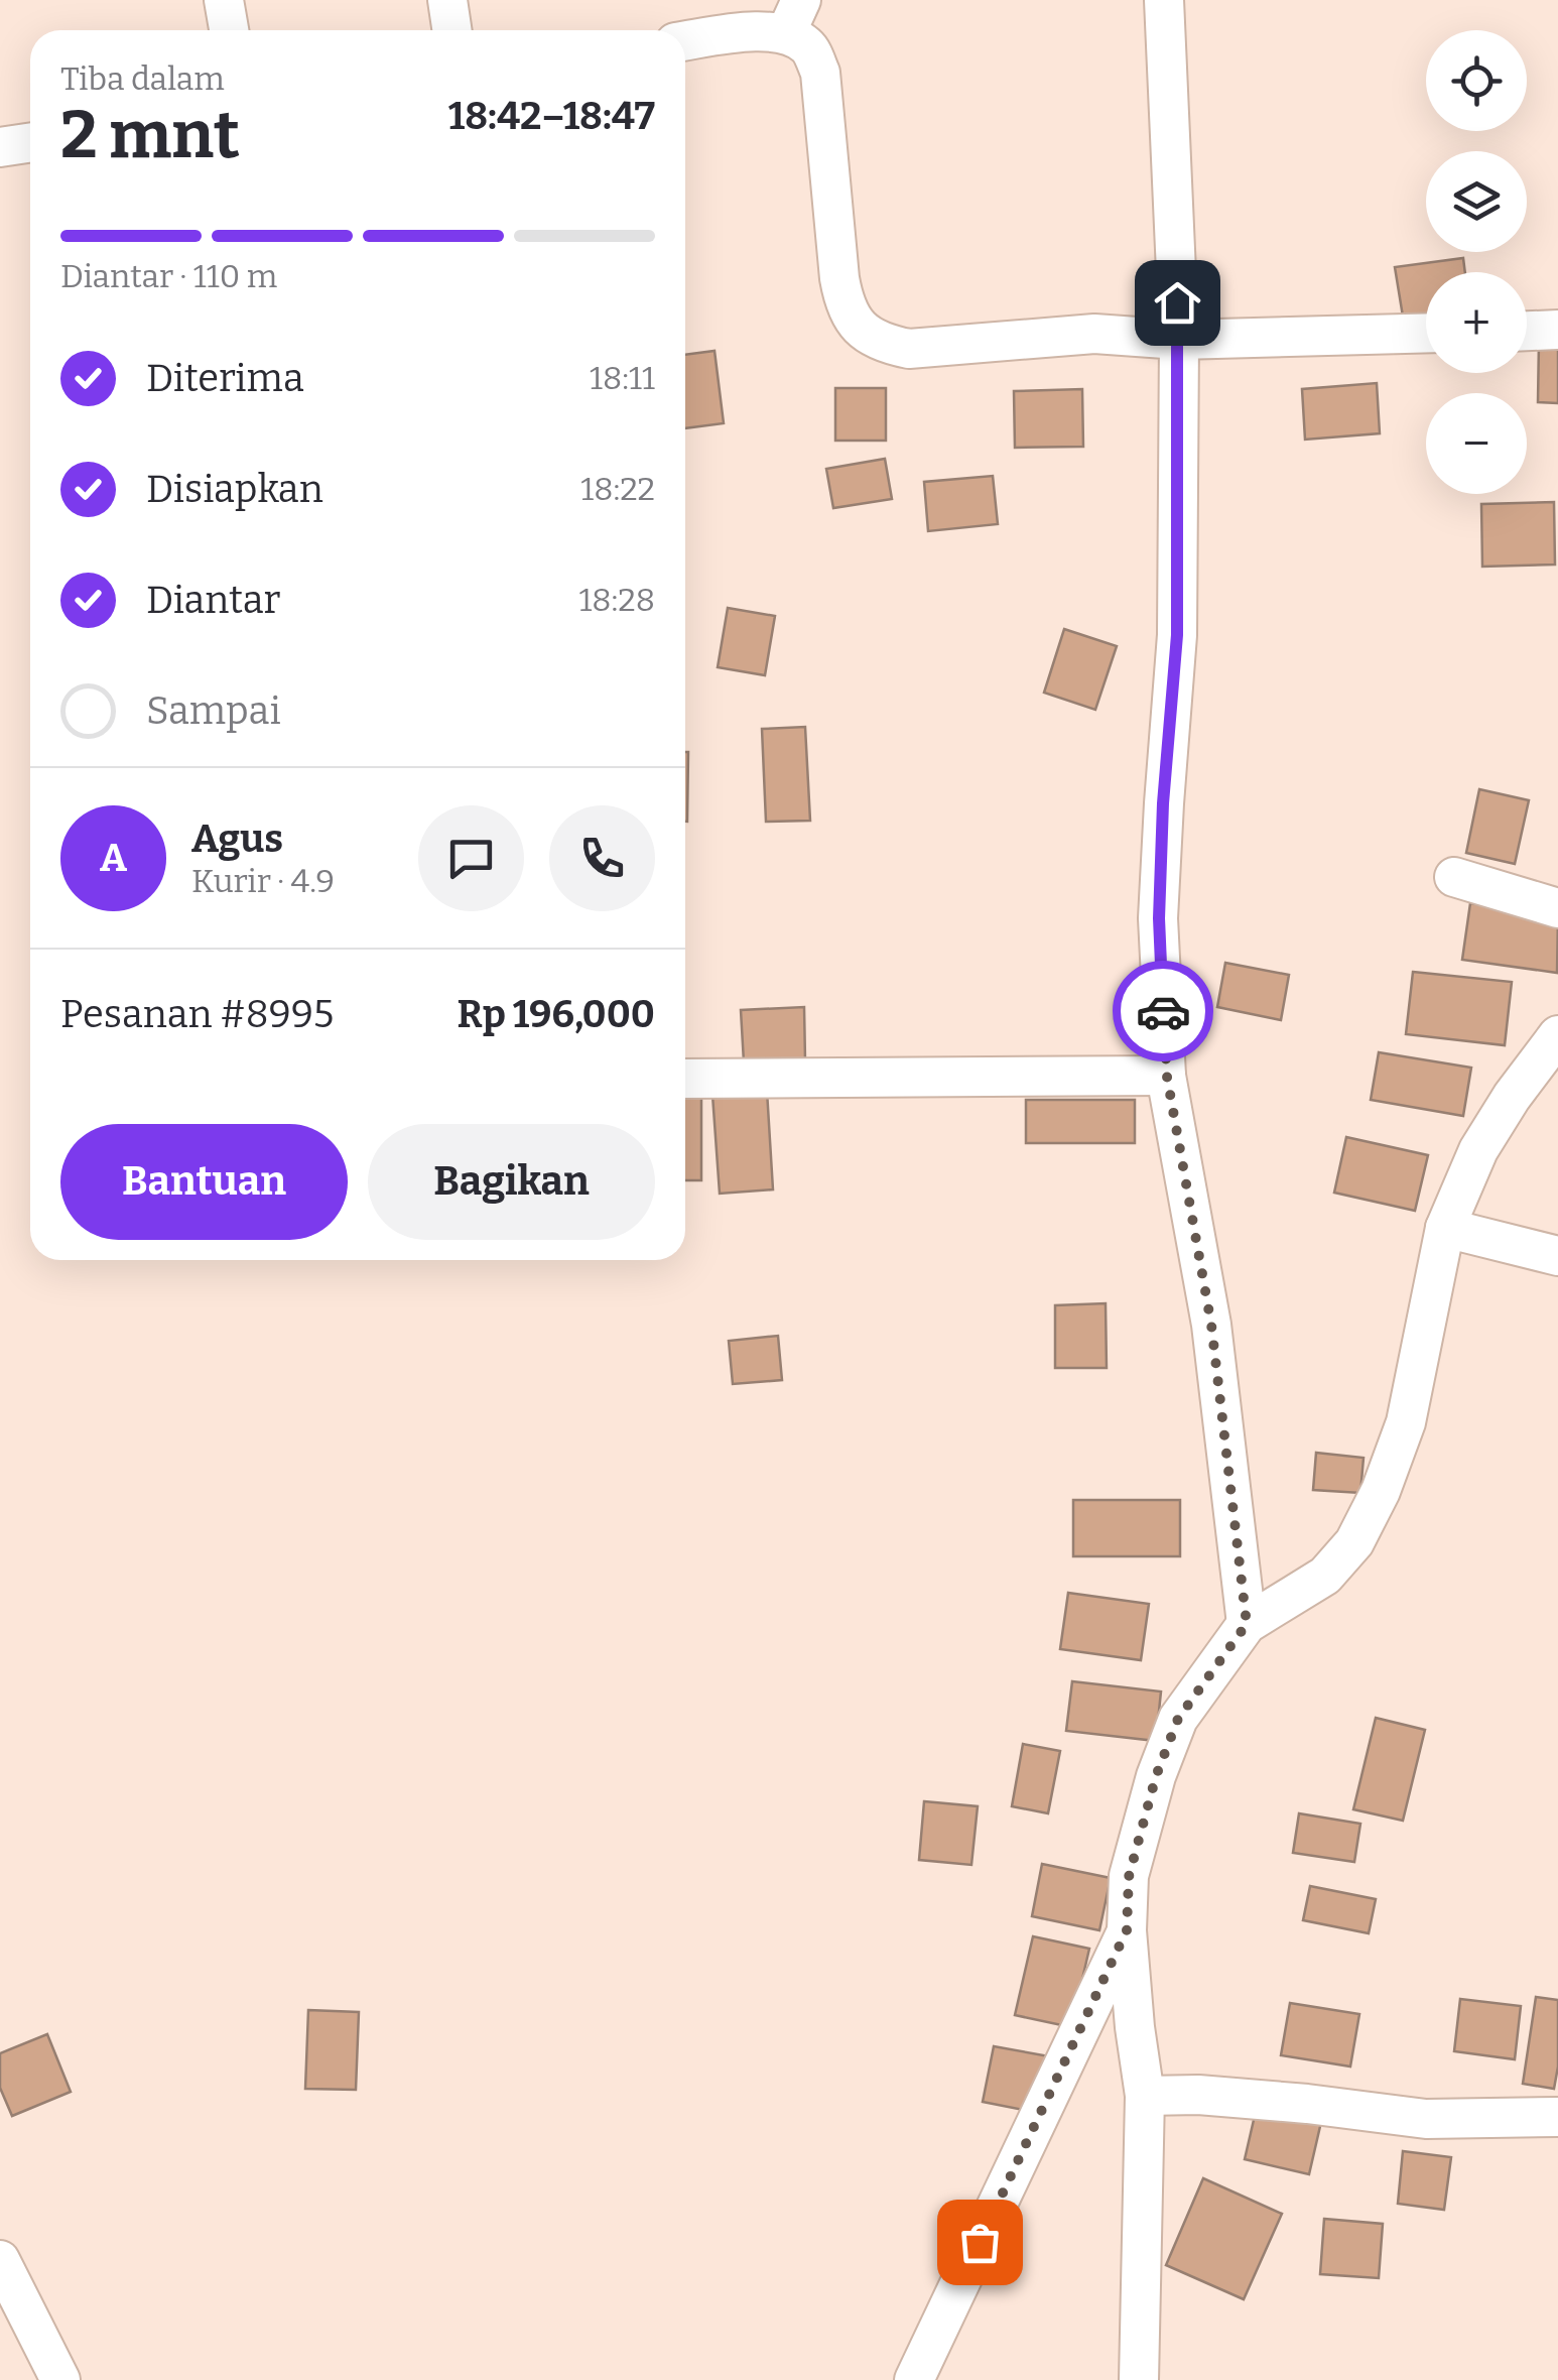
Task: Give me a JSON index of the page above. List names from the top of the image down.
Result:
{
  "page": {
    "map_buttons": ["+", "−"],
    "heading": ["2 mnt", "Tiba dalam", "18:42–18:47"],
    "panel": [
      "Agus",
      "Kurir · 4.9",
      "Pesanan #8995",
      "Rp 196,000"
    ],
    "bar": "Diantar · 110 m",
    "list": [
      ["Diterima", "18:11"],
      ["Disiapkan", "18:22"],
      ["Diantar", "18:28"],
      "Sampai"
    ],
    "round": "A",
    "buttons": ["Bantuan", "Bagikan"]
  }
}
